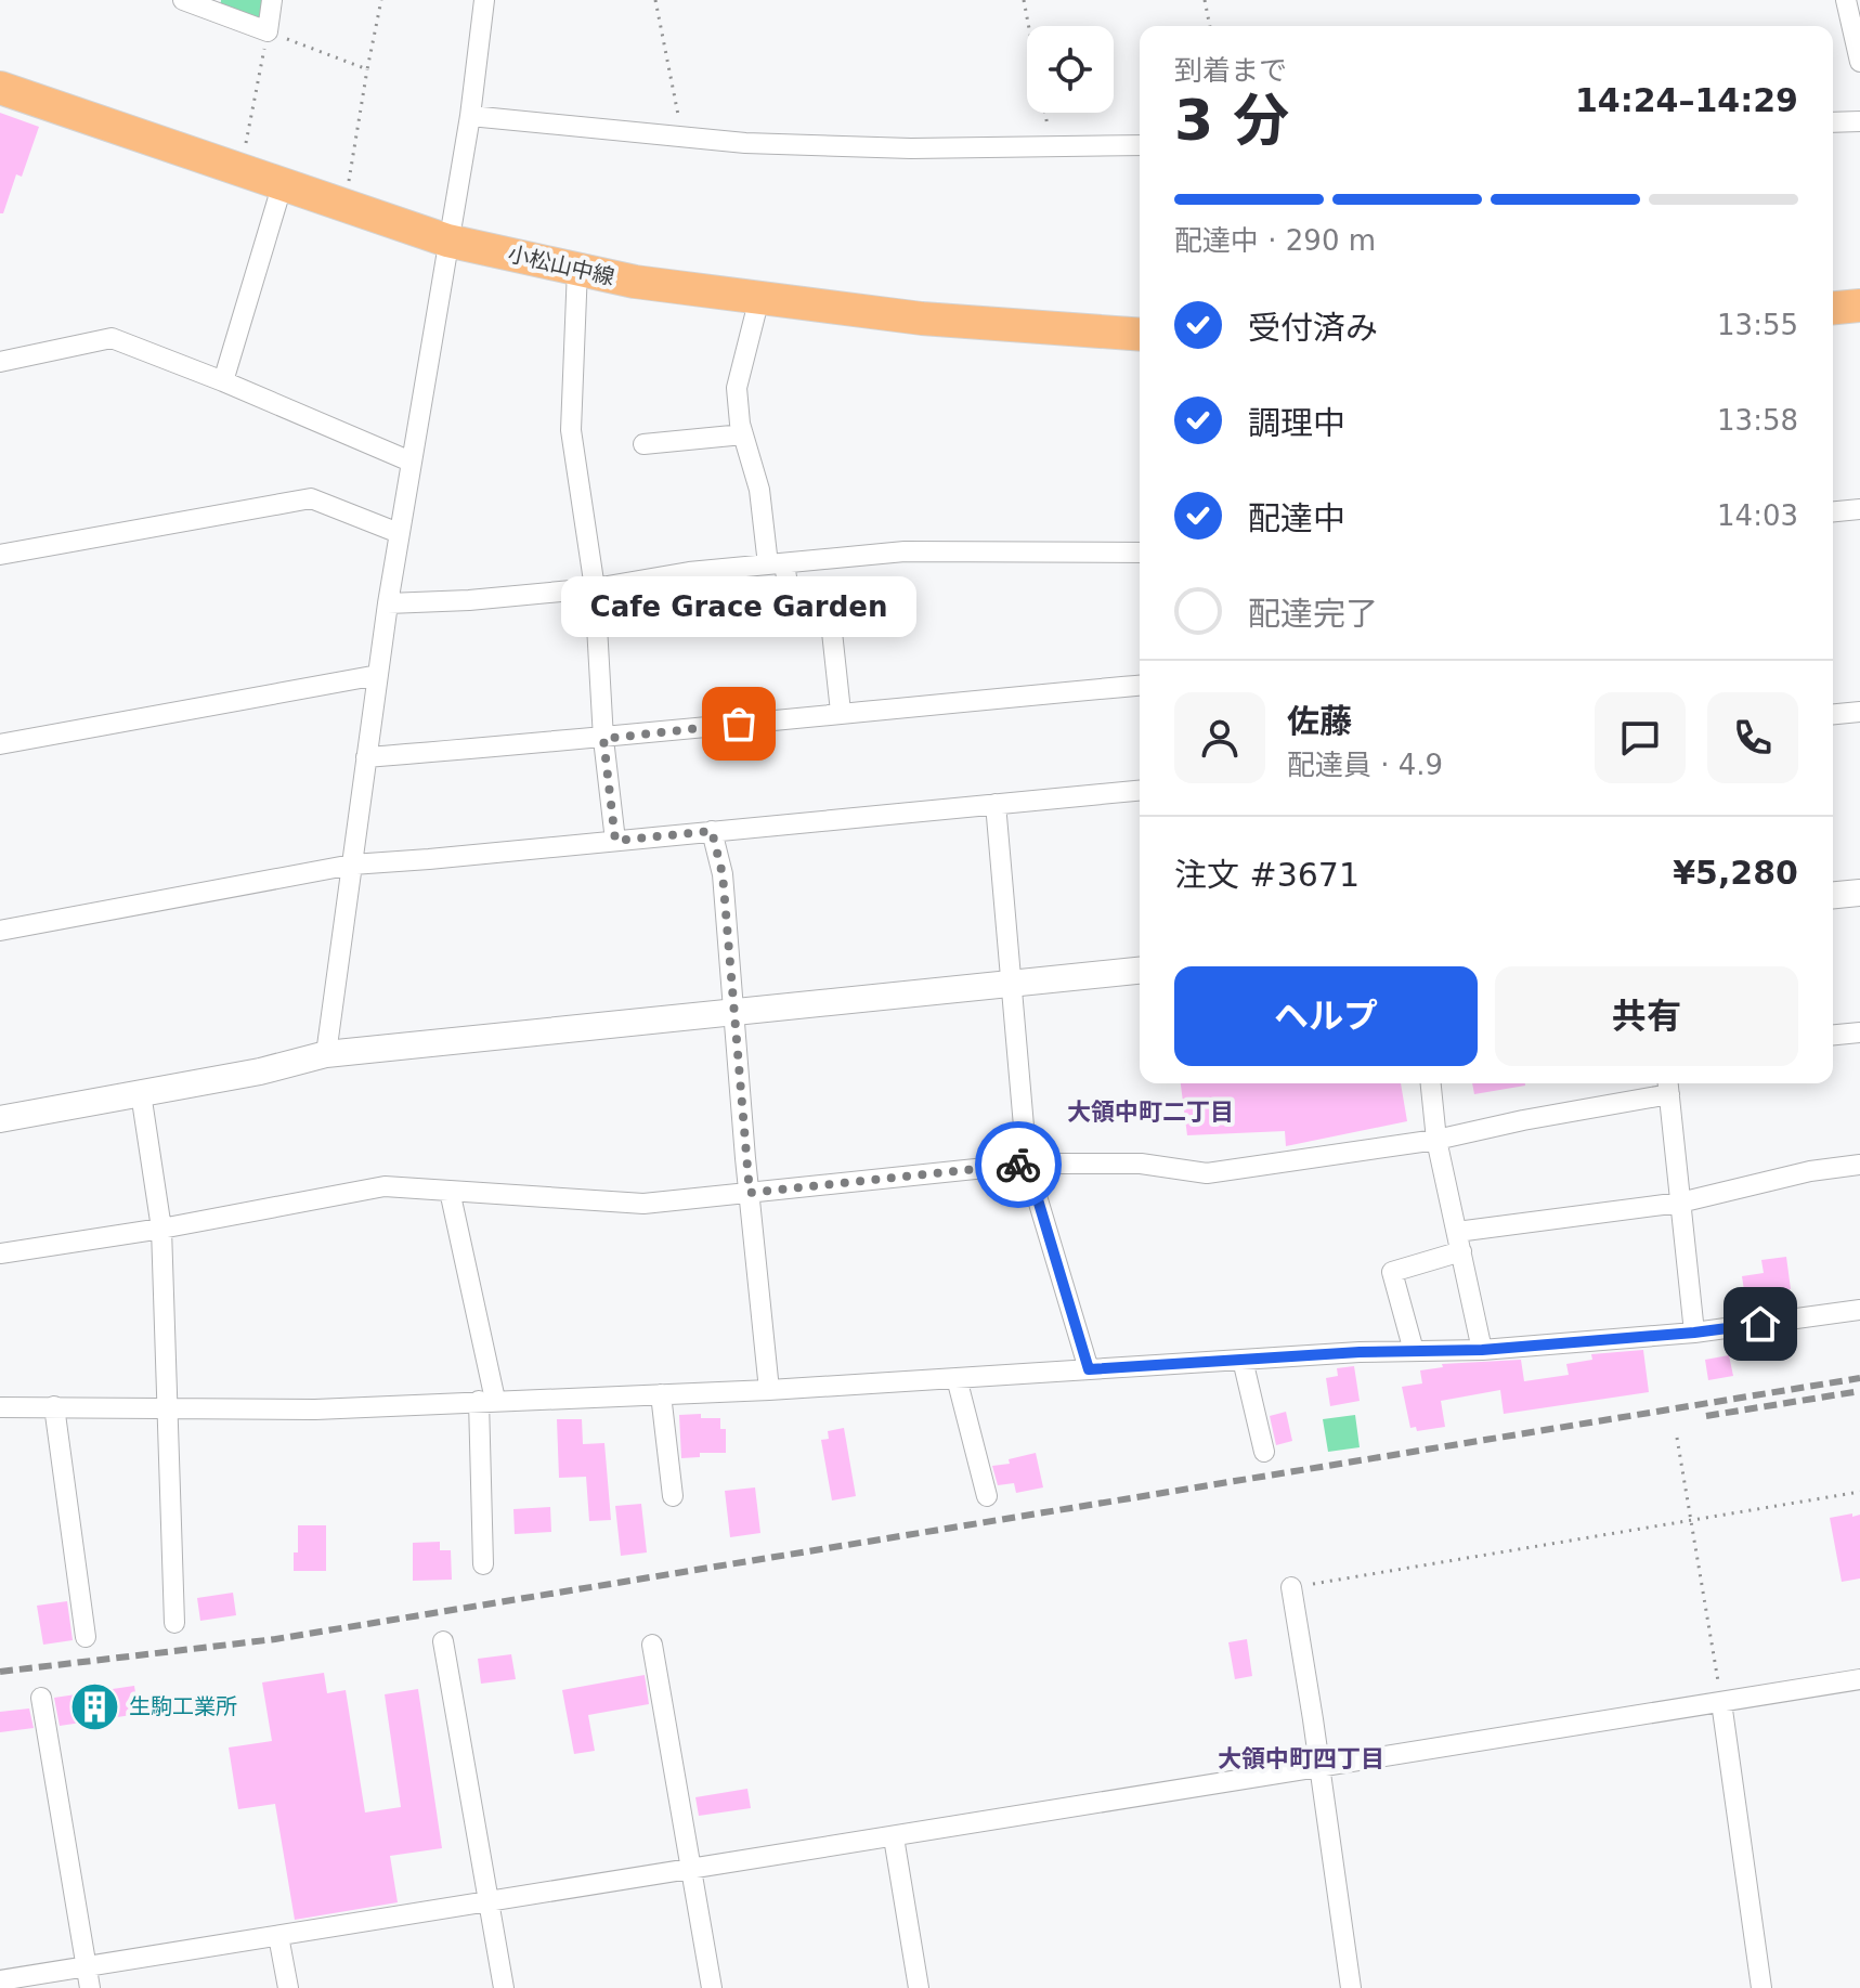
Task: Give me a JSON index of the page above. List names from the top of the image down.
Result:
{
  "streets": {
    "main road": ["小松山中線"]
  },
  "districts": ["大領中町二丁目", "大領中町四丁目"],
  "places": {
    "other": ["Cafe Grace Garden"],
    "building": ["生駒工業所"]
  },
  "page": {
    "heading": ["3 分", "到着まで", "14:24–14:29"],
    "panel": [
      "佐藤",
      "配達員 · 4.9",
      "注文 #3671",
      "¥5,280"
    ],
    "bar": "配達中 · 290 m",
    "list": [
      ["受付済み", "13:55"],
      ["調理中", "13:58"],
      ["配達中", "14:03"],
      "配達完了"
    ],
    "bubble": "Cafe Grace Garden",
    "buttons": ["ヘルプ", "共有"]
  }
}
